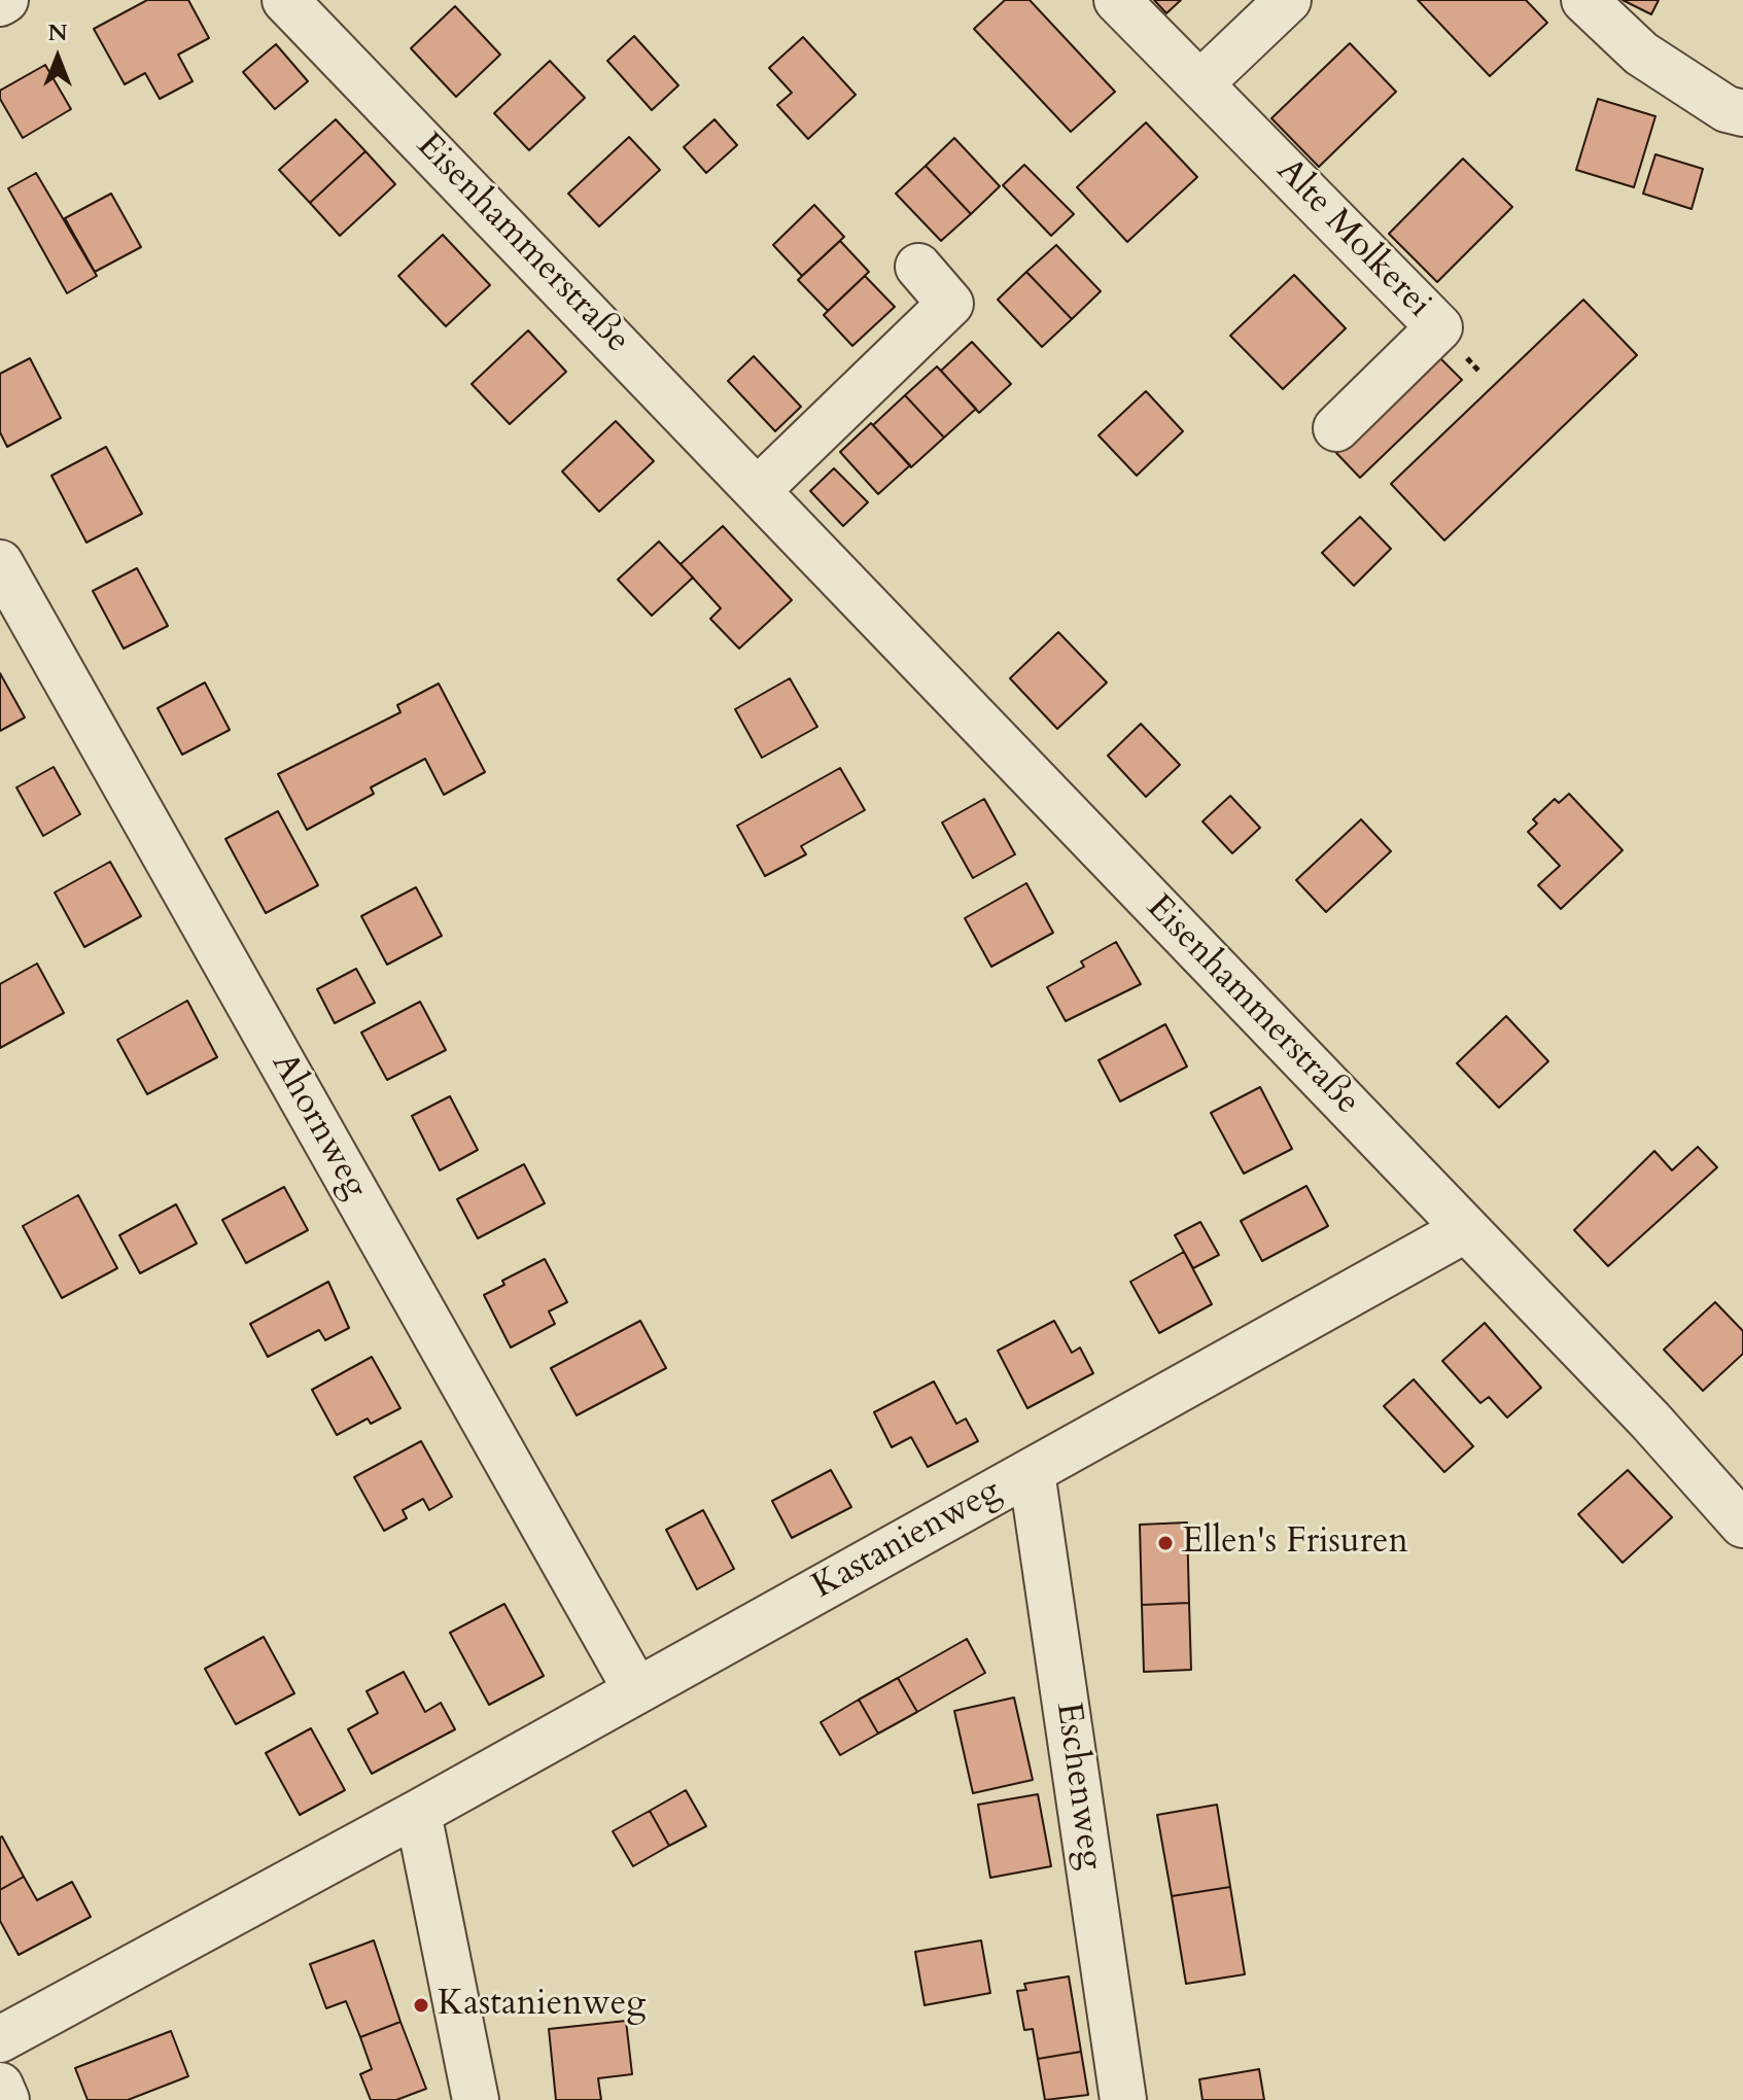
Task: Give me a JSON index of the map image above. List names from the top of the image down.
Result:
{
  "streets": {
    "street": [
      "Alte Molkerei",
      "Eisenhammerstraße",
      "Ahornweg",
      "Kastanienweg",
      "Eschenweg"
    ]
  },
  "crossings": [
    ["Eisenhammerstraße", "Kastanienweg"],
    ["Ahornweg", "Kastanienweg"],
    ["Kastanienweg", "Eschenweg"]
  ],
  "places": ["Ellen's Frisuren", "Kastanienweg"],
  "north": "top"
}
